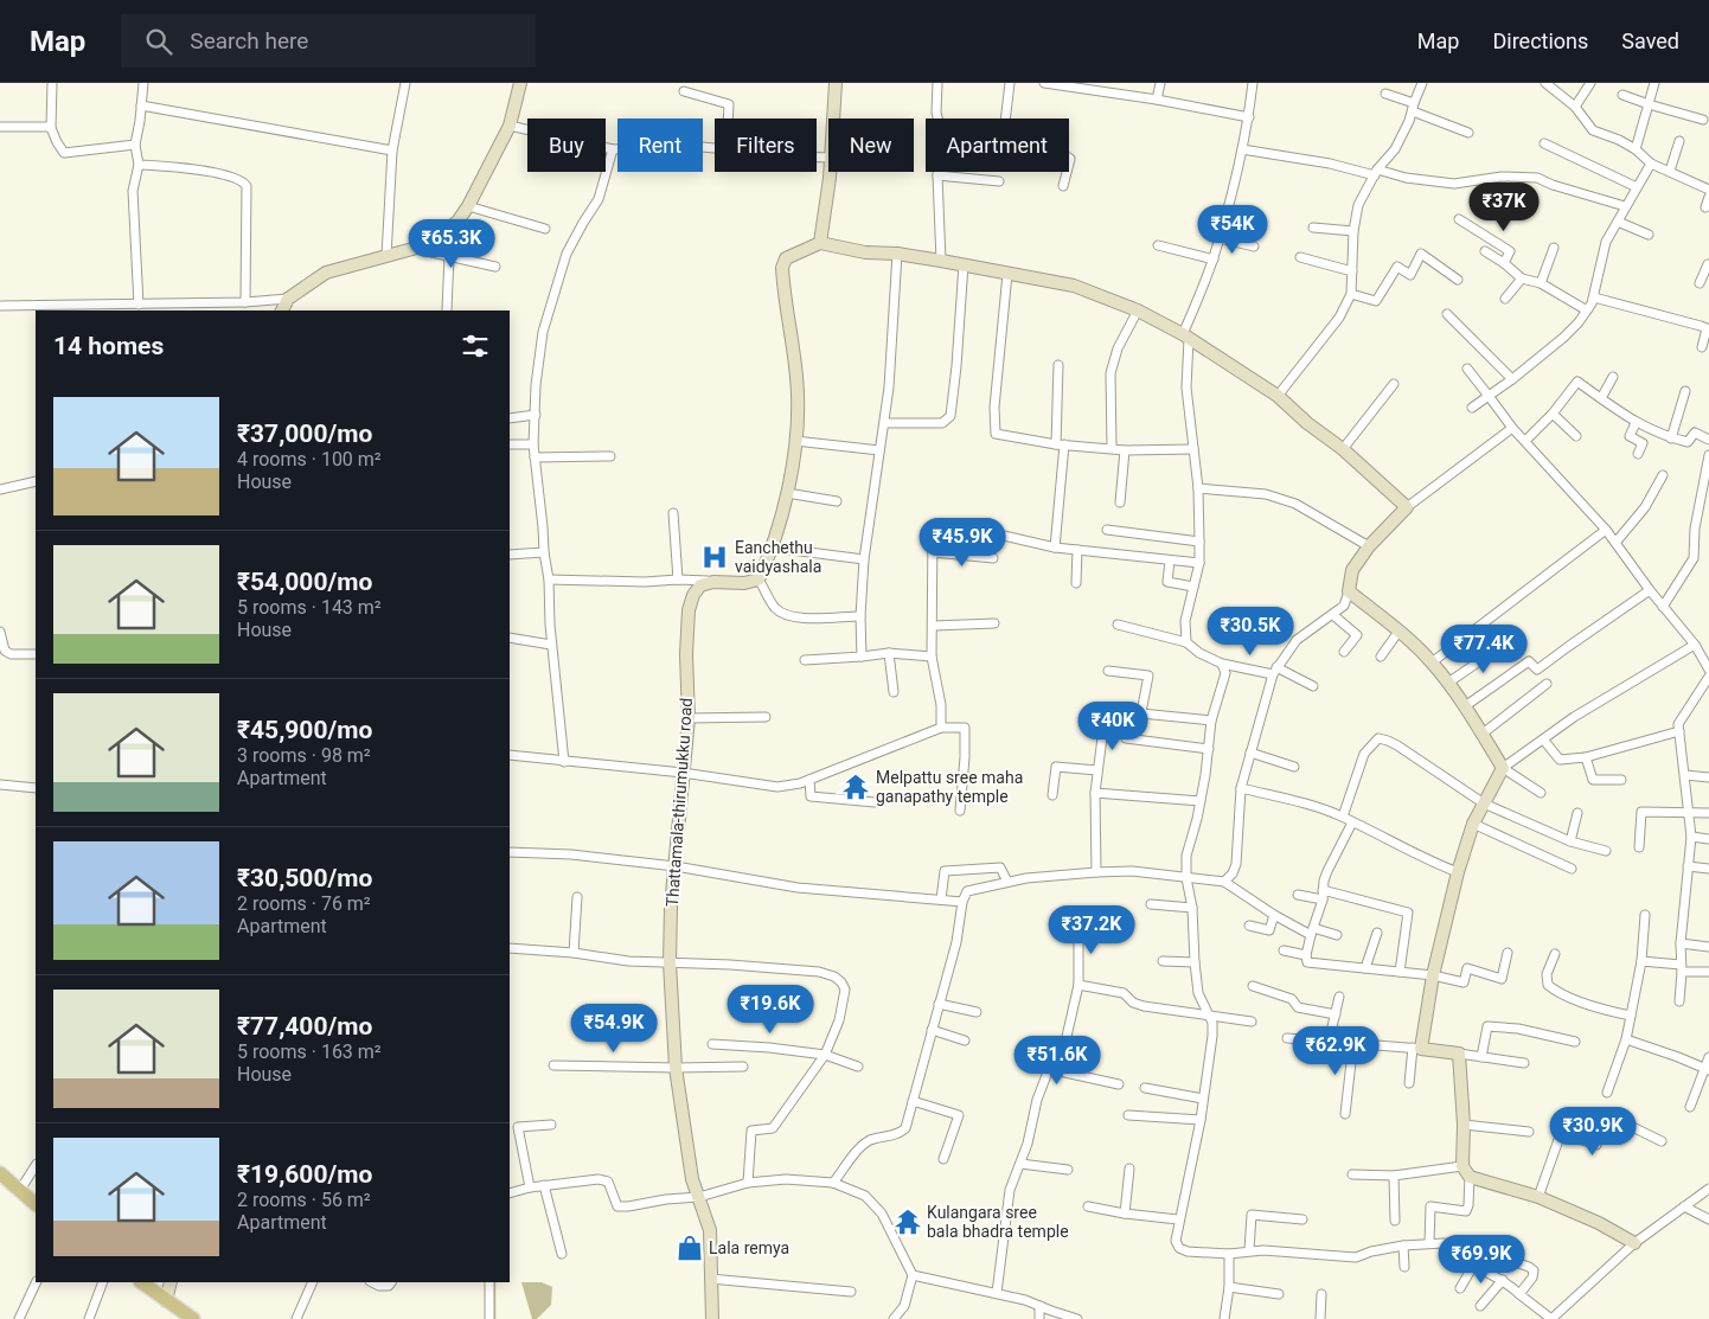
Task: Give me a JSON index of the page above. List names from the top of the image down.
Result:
{
  "streets": {
    "street": ["Thattamala-thirumukku road"]
  },
  "places": {
    "hospital": ["Eanchethu vaidyashala"],
    "temple": ["Melpattu sree maha ganapathy temple", "Kulangara sree bala bhadra temple"],
    "shop": ["Lala remya"]
  },
  "page": {
    "header": "Map",
    "search": "Search here",
    "nav": ["Map", "Directions", "Saved"],
    "chip": [
      "Buy",
      "Rent",
      "Filters",
      "New",
      "Apartment"
    ],
    "price": [
      "₹37K",
      "₹54K",
      "₹65.3K",
      "₹45.9K",
      "₹30.5K",
      "₹77.4K",
      "₹40K",
      "₹37.2K",
      "₹19.6K",
      "₹54.9K",
      "₹62.9K",
      "₹51.6K",
      "₹30.9K",
      "₹69.9K"
    ],
    "heading": "14 homes",
    "list": [
      {
        "name": "₹37,000/mo",
        "note": "4 rooms · 100 m² · House"
      },
      {
        "name": "₹54,000/mo",
        "note": "5 rooms · 143 m² · House"
      },
      {
        "name": "₹45,900/mo",
        "note": "3 rooms · 98 m² · Apartment"
      },
      {
        "name": "₹30,500/mo",
        "note": "2 rooms · 76 m² · Apartment"
      },
      {
        "name": "₹77,400/mo",
        "note": "5 rooms · 163 m² · House"
      },
      {
        "name": "₹19,600/mo",
        "note": "2 rooms · 56 m² · Apartment"
      }
    ]
  }
}
